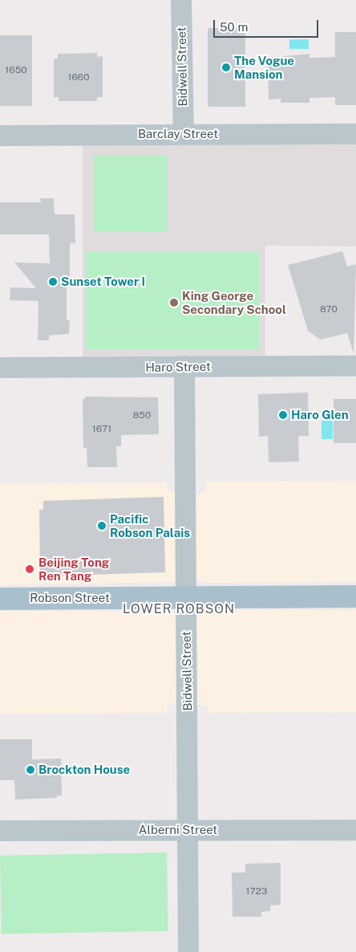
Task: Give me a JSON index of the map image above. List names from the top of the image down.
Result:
{
  "streets": {
    "main road": ["Robson Street"],
    "street": [
      "Bidwell Street",
      "Barclay Street",
      "Haro Street",
      "Alberni Street"
    ]
  },
  "crossings": [
    ["Bidwell Street", "Barclay Street"],
    ["Bidwell Street", "Haro Street"],
    ["Bidwell Street", "Robson Street"],
    ["Bidwell Street", "Alberni Street"]
  ],
  "districts": ["LOWER ROBSON"],
  "places": [
    "The Vogue Mansion",
    "Sunset Tower I",
    "King George Secondary School",
    "Haro Glen",
    "Pacific Robson Palais",
    "Beijing Tong Ren Tang",
    "Brockton House"
  ],
  "house_numbers": [
    "1650",
    "1660",
    "870",
    "850",
    "1671",
    "1723"
  ],
  "scale_bar": "50 m"
}
